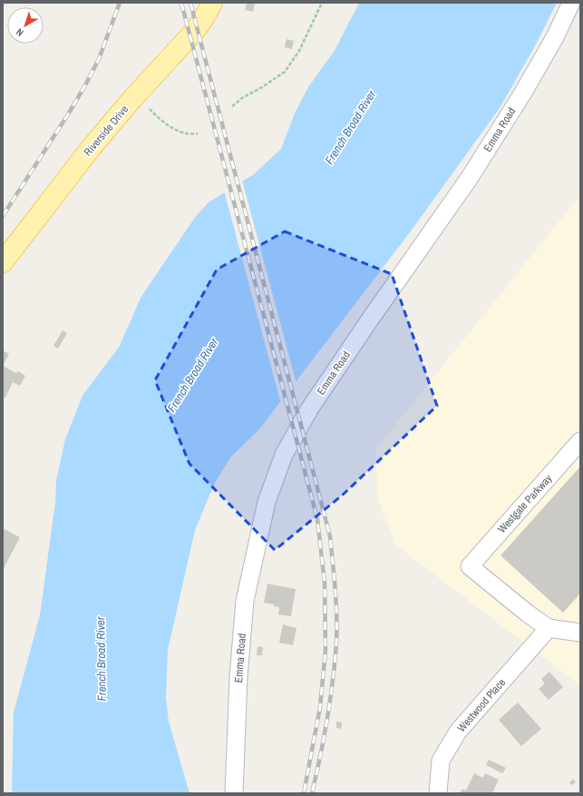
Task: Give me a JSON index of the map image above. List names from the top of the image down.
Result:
{
  "streets": {
    "main road": ["Riverside Drive"],
    "street": ["Emma Road", "Westgate Parkway", "Westwood Place"]
  },
  "crossings": [
    ["Westgate Parkway", "Westwood Place"]
  ],
  "water": ["French Broad River"],
  "north": "bottom left"
}
